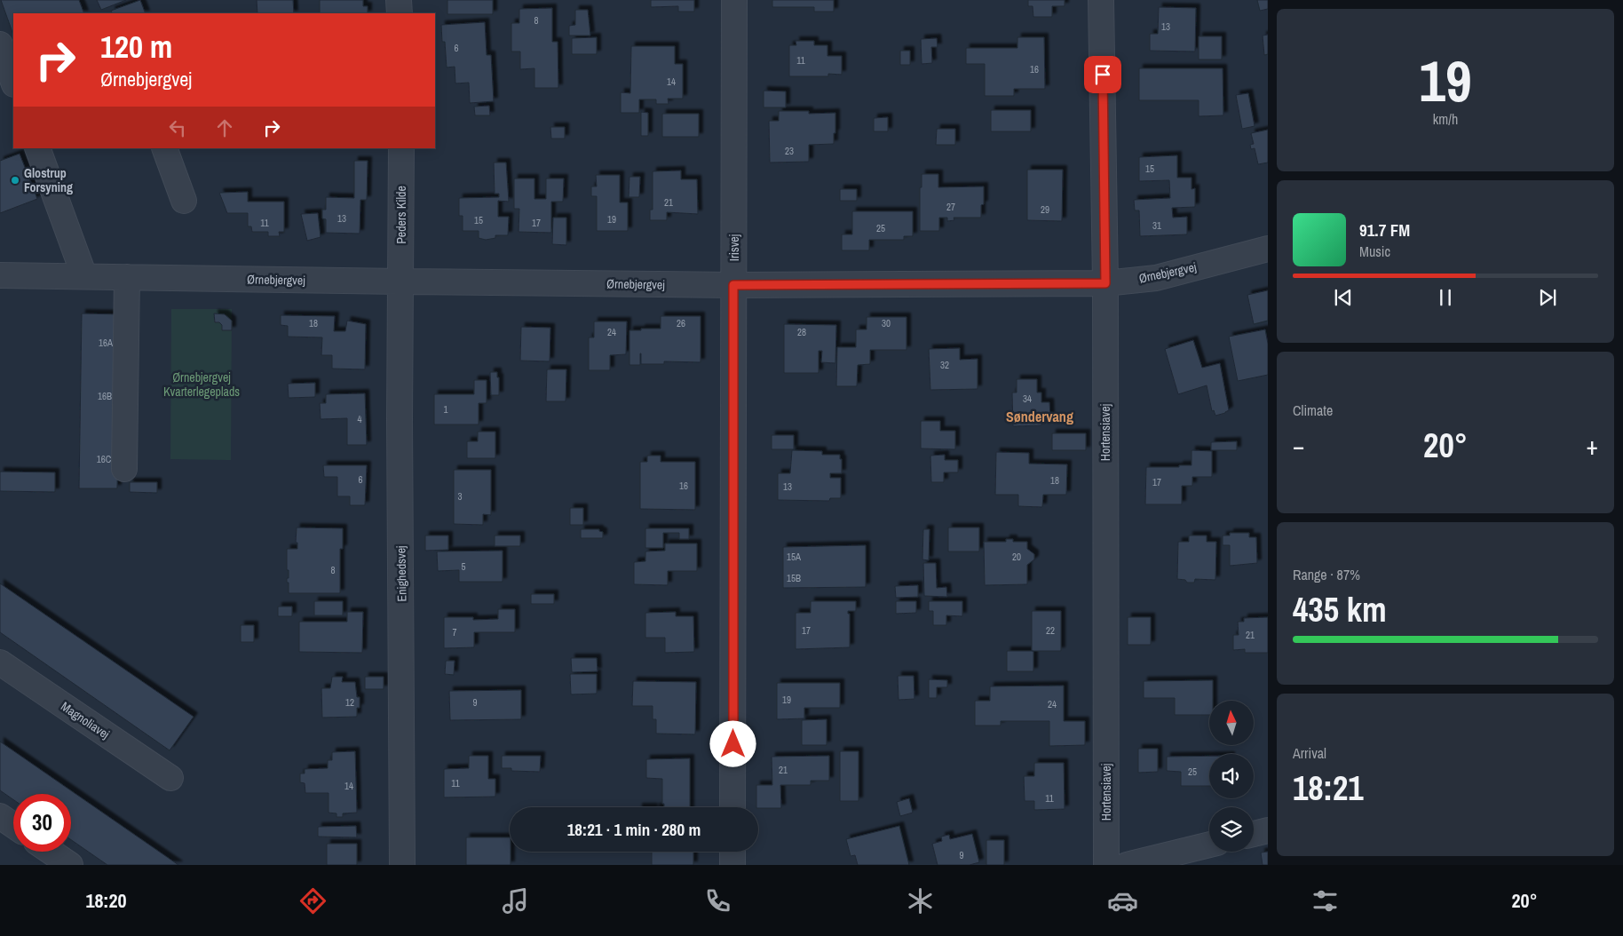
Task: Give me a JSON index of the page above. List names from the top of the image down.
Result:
{
  "streets": {
    "street": [
      "Peders Kilde",
      "Irisvej",
      "Ørnebjergvej",
      "Hortensiavej",
      "Enighedsvej",
      "Magnoliavej"
    ]
  },
  "crossings": [
    ["Peders Kilde", "Ørnebjergvej"],
    ["Peders Kilde", "Enighedsvej"],
    ["Irisvej", "Ørnebjergvej"],
    ["Ørnebjergvej", "Hortensiavej"],
    ["Ørnebjergvej", "Enighedsvej"]
  ],
  "districts": ["Søndervang"],
  "parks": ["Ørnebjergvej Kvarterlegeplads"],
  "places": ["Glostrup Forsyning"],
  "house_numbers": [
    "8",
    "13",
    "6",
    "11",
    "16",
    "14",
    "23",
    "15",
    "21",
    "27",
    "29",
    "13",
    "19",
    "15",
    "11",
    "17",
    "31",
    "25",
    "18",
    "26",
    "30",
    "24",
    "28",
    "16A",
    "32",
    "16B",
    "34",
    "1",
    "4",
    "16C",
    "6",
    "18",
    "17",
    "16",
    "13",
    "3",
    "15A",
    "20",
    "5",
    "8",
    "15B",
    "17",
    "22",
    "7",
    "21",
    "19",
    "12",
    "9",
    "24",
    "21",
    "25",
    "11",
    "14",
    "11",
    "9"
  ],
  "north": "top",
  "page": {
    "tile": [
      ["19", "km/h"],
      "Climate",
      ["Range · 87%", "435 km"],
      ["Arrival", "18:21"]
    ],
    "turn": ["120 m", "Ørnebjergvej"],
    "song": ["91.7 FM", "Music"],
    "heat": ["−", "20°", "+"],
    "limit": "30",
    "trip": "18:21 · 1 min · 280 m",
    "tabs": ["18:20", "20°"]
  }
}
